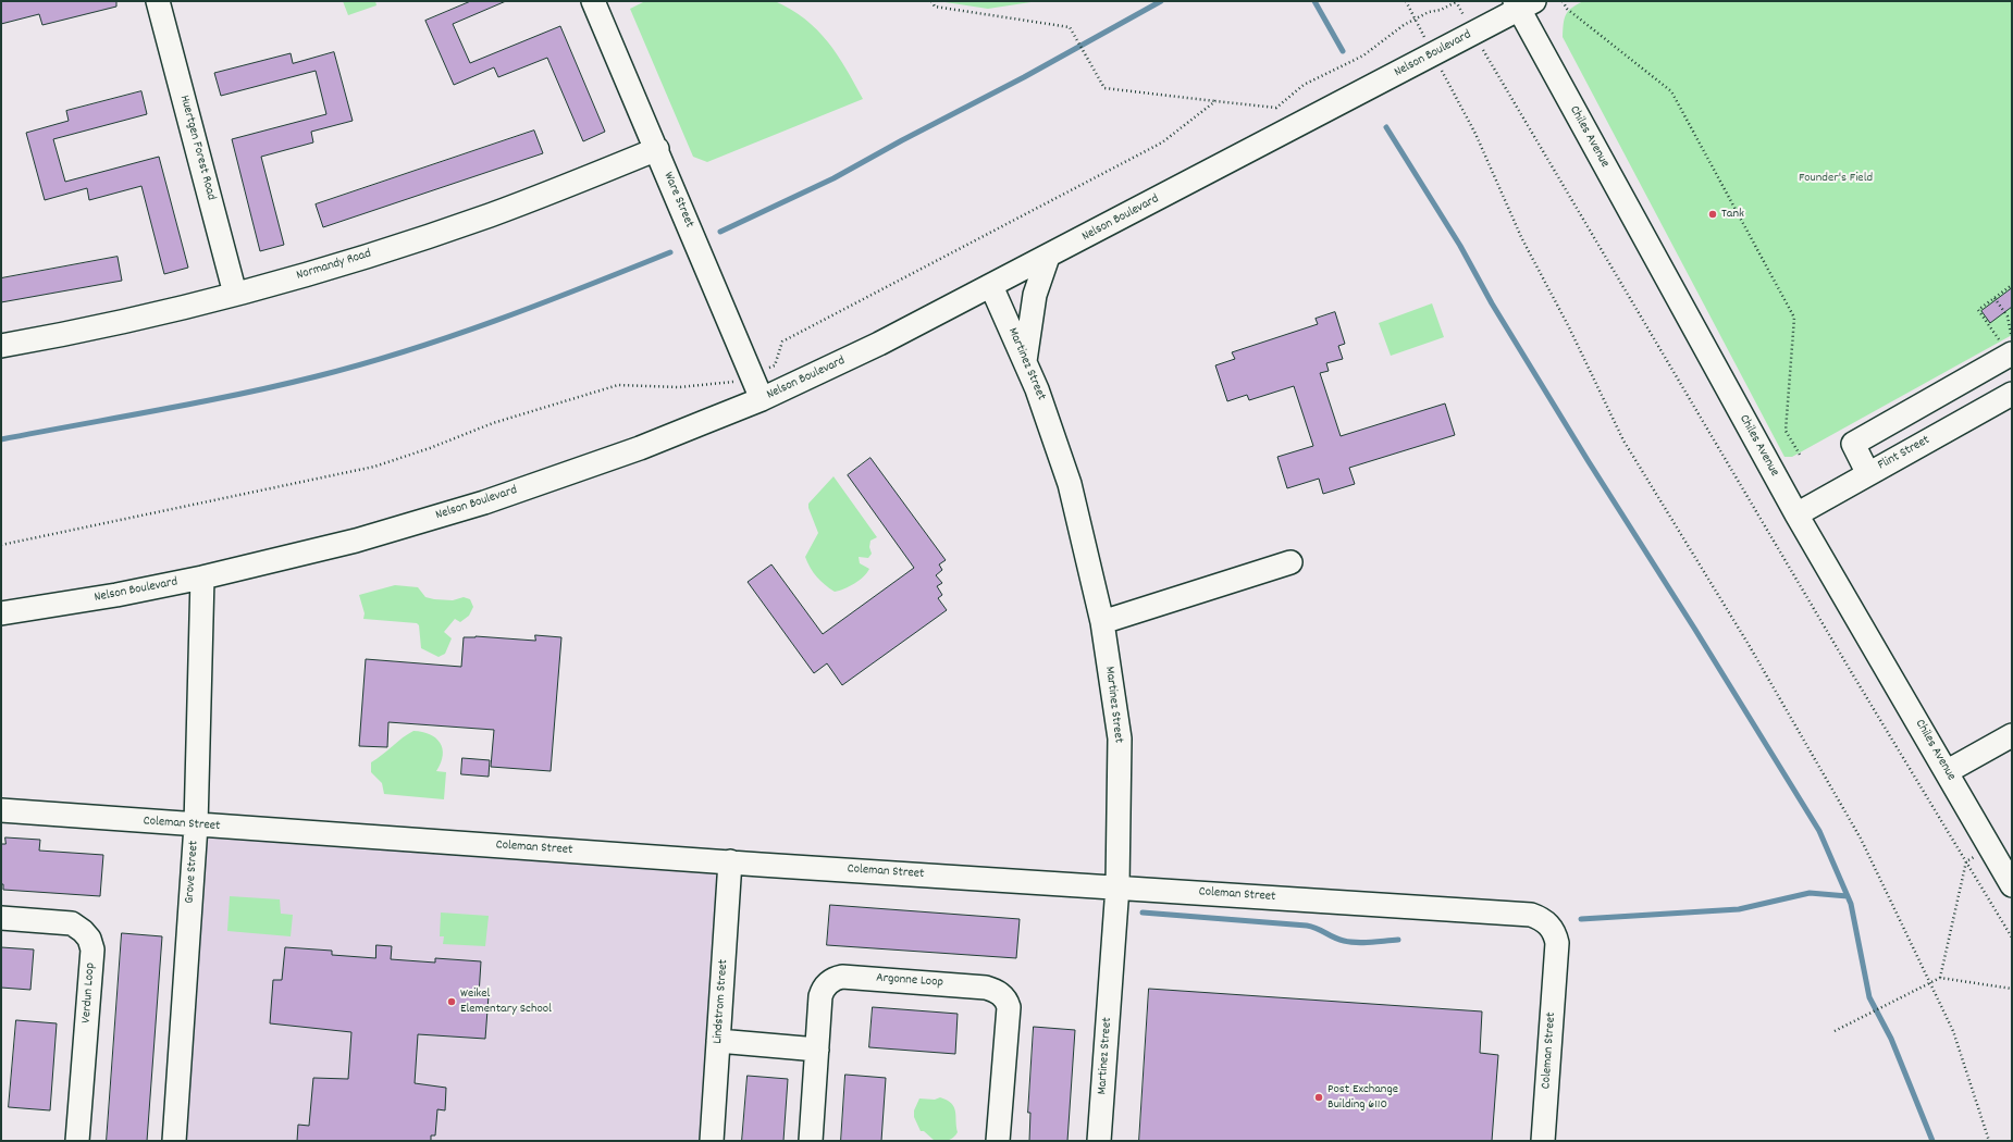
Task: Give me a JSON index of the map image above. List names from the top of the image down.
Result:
{
  "streets": {
    "street": [
      "Nelson Boulevard",
      "Chiles Avenue",
      "Huertgen Forest Road",
      "Ware Street",
      "Normandy Road",
      "Martinez Street",
      "Flint Street",
      "Coleman Street",
      "Grove Street",
      "Argonne Loop",
      "Verdun Loop",
      "Lindstrom Street"
    ]
  },
  "crossings": [
    ["Nelson Boulevard", "Chiles Avenue"],
    ["Nelson Boulevard", "Ware Street"],
    ["Nelson Boulevard", "Martinez Street"],
    ["Nelson Boulevard", "Grove Street"],
    ["Chiles Avenue", "Flint Street"],
    ["Huertgen Forest Road", "Normandy Road"],
    ["Ware Street", "Normandy Road"],
    ["Martinez Street", "Coleman Street"],
    ["Coleman Street", "Grove Street"],
    ["Coleman Street", "Lindstrom Street"]
  ],
  "parks": ["Founder's Field"],
  "places": ["Tank", "Weikel Elementary School", "Post Exchange Building 6110"]
}
